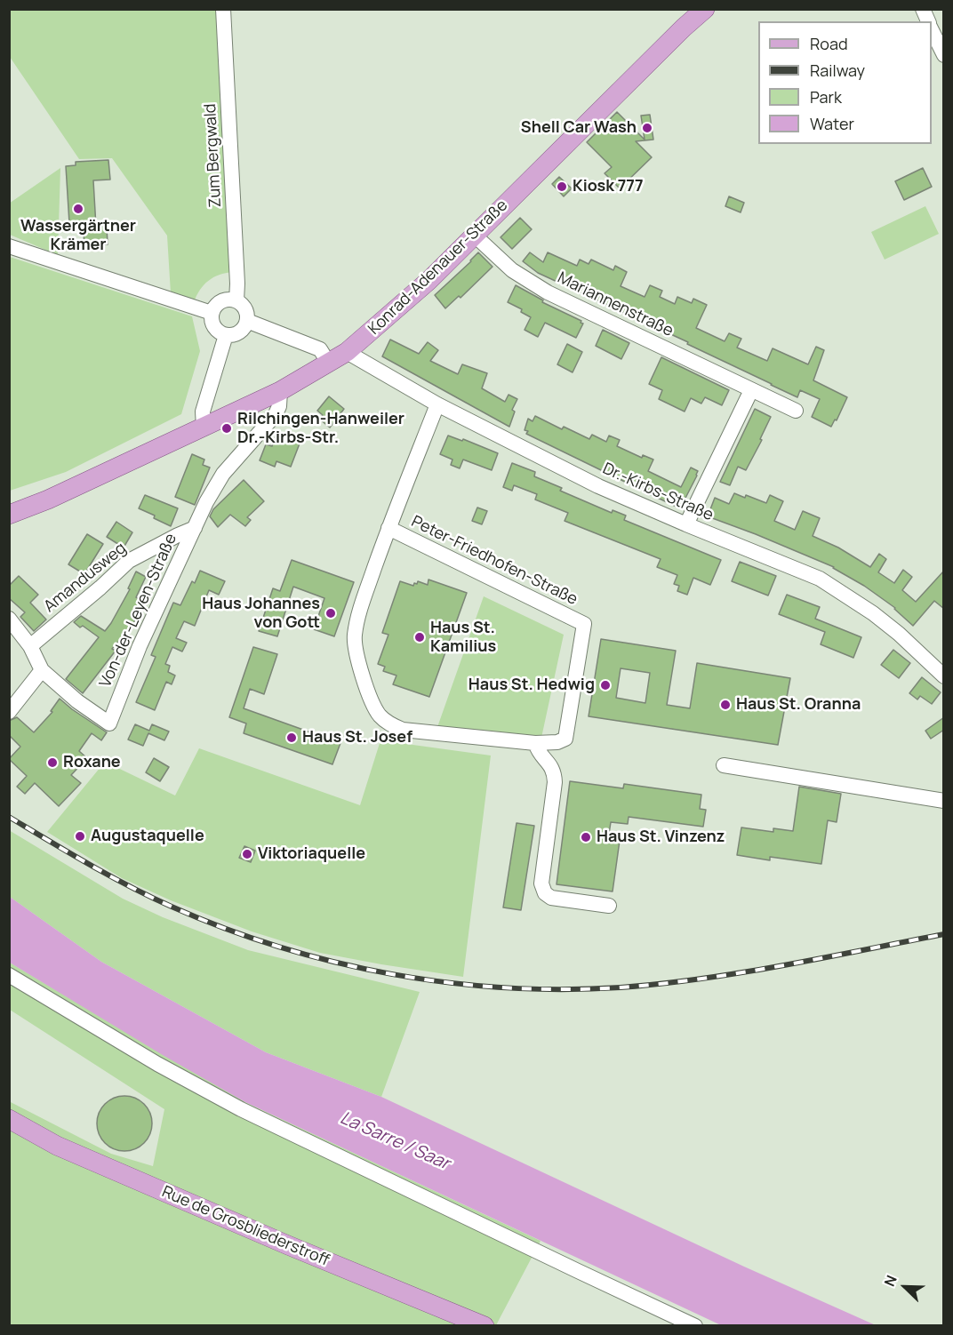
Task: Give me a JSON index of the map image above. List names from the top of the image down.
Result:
{
  "streets": {
    "main road": ["Konrad-Adenauer-Straße", "Rue de Grosbliederstroff"],
    "street": [
      "Zum Bergwald",
      "Mariannenstraße",
      "Dr.-Kirbs-Straße",
      "Peter-Friedhofen-Straße",
      "Amandusweg",
      "Von-der-Leyen-Straße"
    ]
  },
  "crossings": [
    ["Konrad-Adenauer-Straße", "Mariannenstraße"],
    ["Konrad-Adenauer-Straße", "Dr.-Kirbs-Straße"],
    ["Konrad-Adenauer-Straße", "Von-der-Leyen-Straße"],
    ["Dr.-Kirbs-Straße", "Peter-Friedhofen-Straße"],
    ["Amandusweg", "Von-der-Leyen-Straße"]
  ],
  "water": ["La Sarre / Saar"],
  "places": [
    "Shell Car Wash",
    "Kiosk 777",
    "Wassergärtner Krämer",
    "Rilchingen-Hanweiler Dr.-Kirbs-Str.",
    "Haus Johannes von Gott",
    "Haus St. Kamilius",
    "Haus St. Hedwig",
    "Haus St. Oranna",
    "Haus St. Josef",
    "Roxane",
    "Augustaquelle",
    "Haus St. Vinzenz",
    "Viktoriaquelle"
  ],
  "legend": [
    "Road",
    "Railway",
    "Park",
    "Water"
  ],
  "north": "top left"
}
